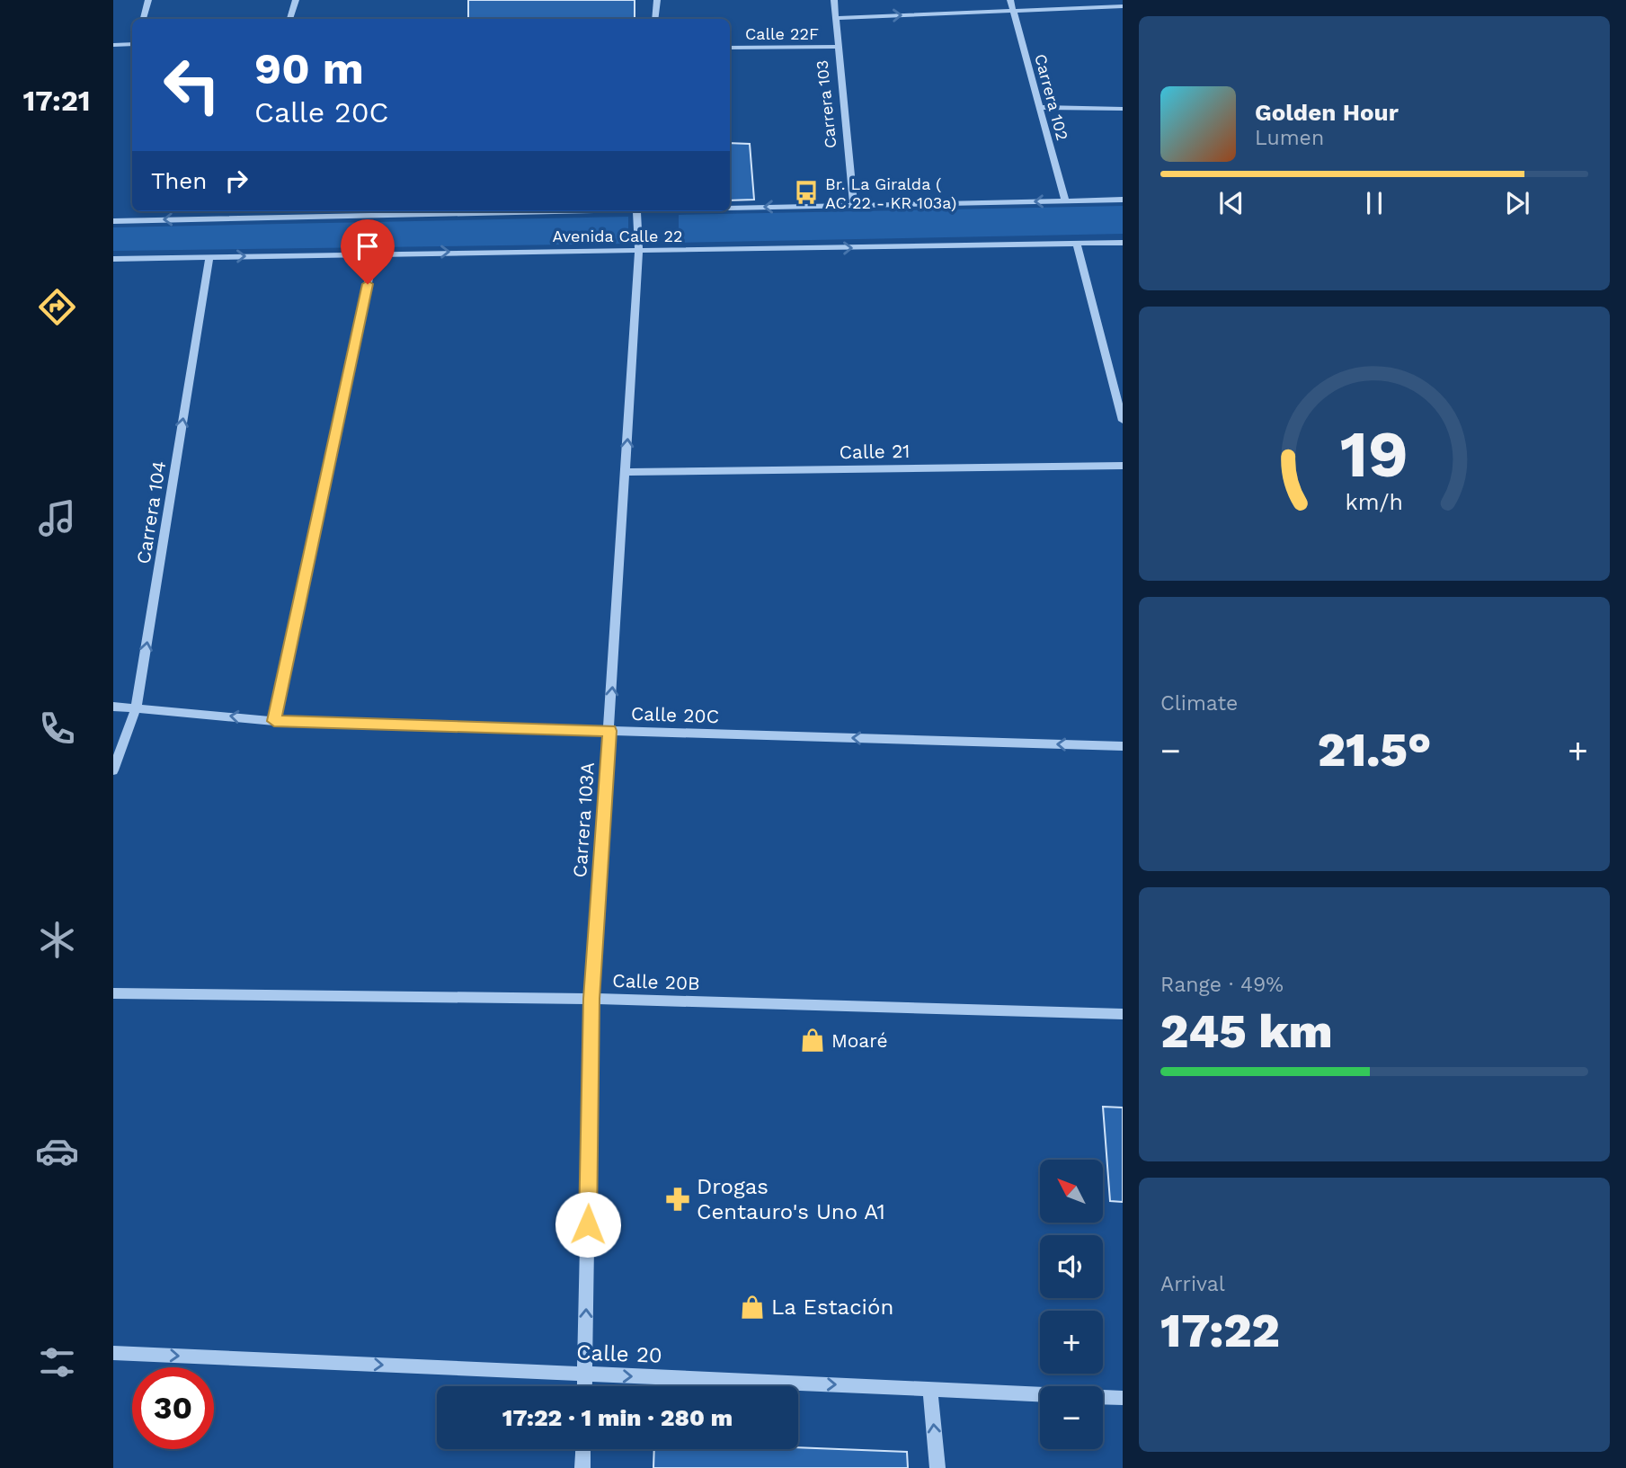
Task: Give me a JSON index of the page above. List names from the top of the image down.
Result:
{
  "streets": {
    "street": [
      "Calle 22F",
      "Carrera 102",
      "Carrera 103",
      "Avenida Calle 22",
      "Calle 21",
      "Carrera 104",
      "Calle 20C",
      "Carrera 103A",
      "Calle 20B",
      "Calle 20"
    ]
  },
  "crossings": [
    ["Calle 22F", "Carrera 103"],
    ["Carrera 102", "Avenida Calle 22"],
    ["Carrera 103", "Avenida Calle 22"],
    ["Avenida Calle 22", "Carrera 104"],
    ["Avenida Calle 22", "Carrera 103A"],
    ["Calle 21", "Carrera 103A"],
    ["Carrera 104", "Calle 20C"],
    ["Calle 20C", "Carrera 103A"],
    ["Carrera 103A", "Calle 20B"],
    ["Carrera 103A", "Calle 20"]
  ],
  "one_way": [
    "Carrera 104",
    "Calle 20C",
    "Carrera 103A",
    "Calle 20"
  ],
  "places": {
    "bus stop": ["Br. La Giralda ( AC 22 - KR 103a)"],
    "shop": ["Moaré", "La Estación"],
    "pharmacy": ["Drogas Centauro's Uno A1"]
  },
  "north": "top left",
  "page": {
    "tabs": "17:21",
    "turn": ["90 m", "Calle 20C"],
    "song": ["Golden Hour", "Lumen"],
    "then": "Then",
    "tile": [
      "Climate",
      ["Range · 49%", "245 km"],
      ["Arrival", "17:22"]
    ],
    "heat": ["−", "21.5°", "+"],
    "map_buttons": ["+", "−"],
    "limit": "30",
    "trip": "17:22 · 1 min · 280 m",
    "gauge": ["19", "km/h"]
  }
}
